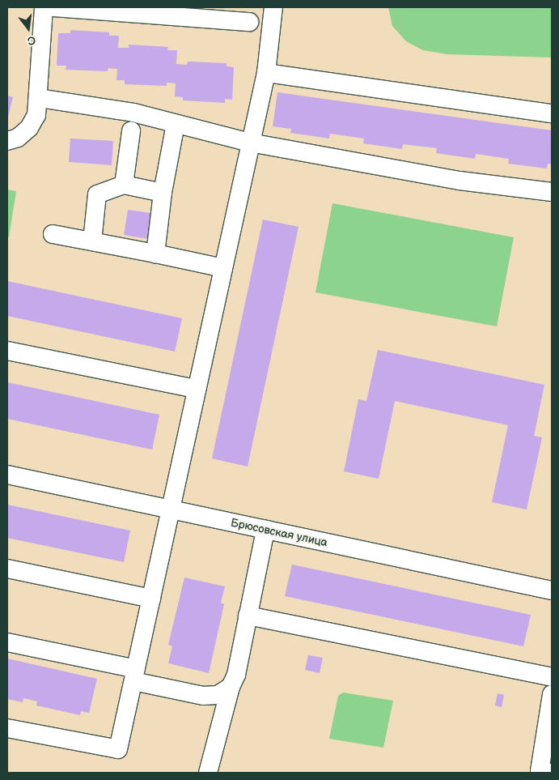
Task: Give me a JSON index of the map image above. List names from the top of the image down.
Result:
{
  "streets": {
    "street": ["Брюсовская улица"]
  },
  "north": "bottom"
}
